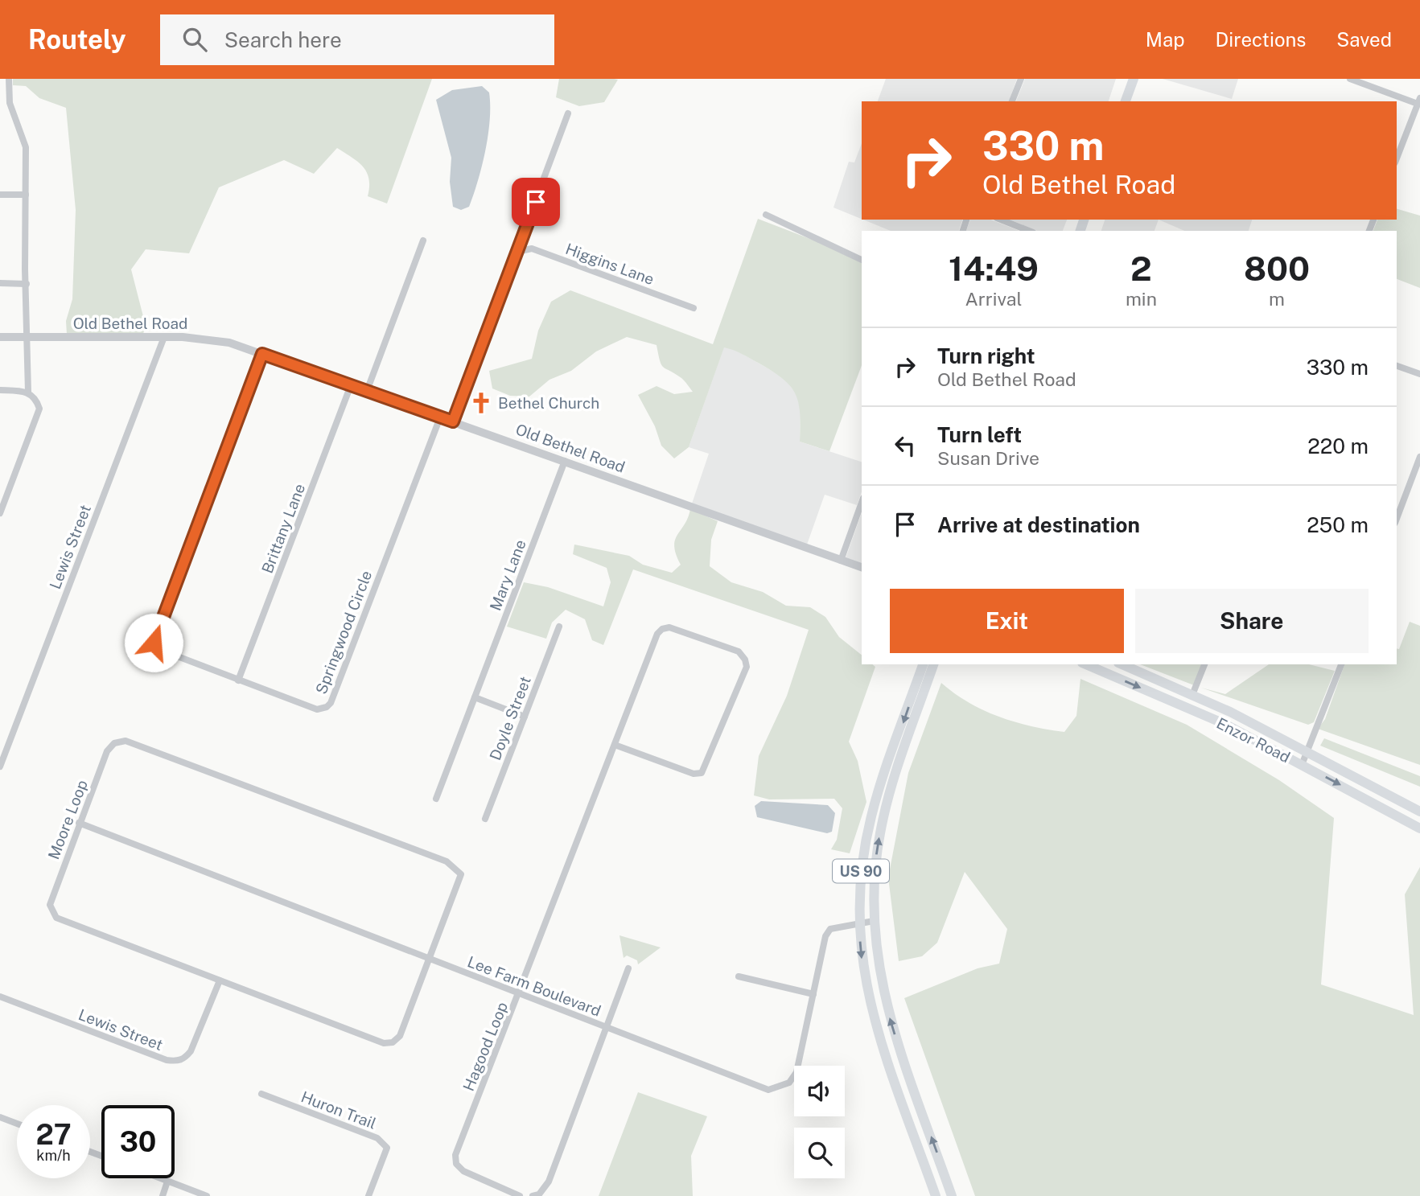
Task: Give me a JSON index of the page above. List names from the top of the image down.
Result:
{
  "streets": {
    "main road": ["Enzor Road", "US 90"],
    "street": [
      "Higgins Lane",
      "Old Bethel Road",
      "Brittany Lane",
      "Lewis Street",
      "Mary Lane",
      "Springwood Circle",
      "Doyle Street",
      "Moore Loop",
      "Lee Farm Boulevard",
      "Hagood Loop",
      "Huron Trail"
    ]
  },
  "crossings": [
    ["Old Bethel Road", "Brittany Lane"],
    ["Old Bethel Road", "Lewis Street"],
    ["Old Bethel Road", "Mary Lane"],
    ["Old Bethel Road", "Springwood Circle"],
    ["Brittany Lane", "Springwood Circle"],
    ["Lewis Street", "Moore Loop"],
    ["Moore Loop", "Lee Farm Boulevard"],
    ["US 90", "Lee Farm Boulevard"],
    ["Lee Farm Boulevard", "Hagood Loop"]
  ],
  "places": {
    "church": ["Bethel Church"]
  },
  "page": {
    "header": "Routely",
    "search": "Search here",
    "nav": ["Map", "Directions", "Saved"],
    "turn": ["330 m", "Old Bethel Road"],
    "eta": [
      "14:49",
      "Arrival",
      "2",
      "min",
      "800",
      "m"
    ],
    "list": [
      {
        "name": "Turn right",
        "note": "Old Bethel Road",
        "value": "330 m"
      },
      {
        "name": "Turn left",
        "note": "Susan Drive",
        "value": "220 m"
      },
      {
        "name": "Arrive at destination",
        "value": "250 m"
      }
    ],
    "buttons": ["Exit", "Share"],
    "speed": "27 km/h",
    "limit": "30"
  }
}
